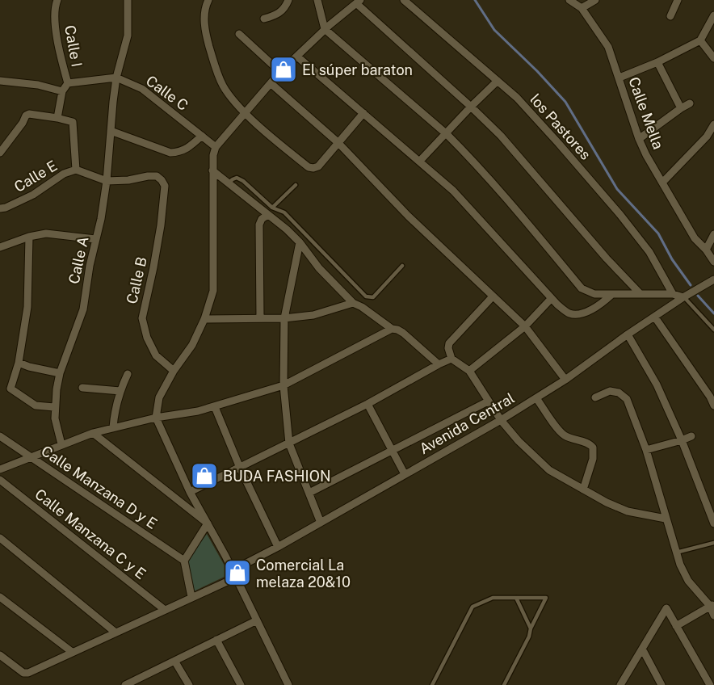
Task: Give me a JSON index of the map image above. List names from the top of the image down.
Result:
{
  "streets": {
    "street": [
      "Calle I",
      "Calle C",
      "Calle Mella",
      "los Pastores",
      "Calle E",
      "Calle A",
      "Calle B",
      "Avenida Central",
      "Calle Manzana D y E",
      "Calle Manzana C y E"
    ]
  },
  "crossings": [
    ["Calle C", "Calle A"],
    ["Calle E", "Calle A"],
    ["Calle E", "Calle B"],
    ["Avenida Central", "Calle Manzana C y E"]
  ],
  "places": {
    "shop": ["El súper baraton", "BUDA FASHION", "Comercial La melaza 20&10"]
  }
}
